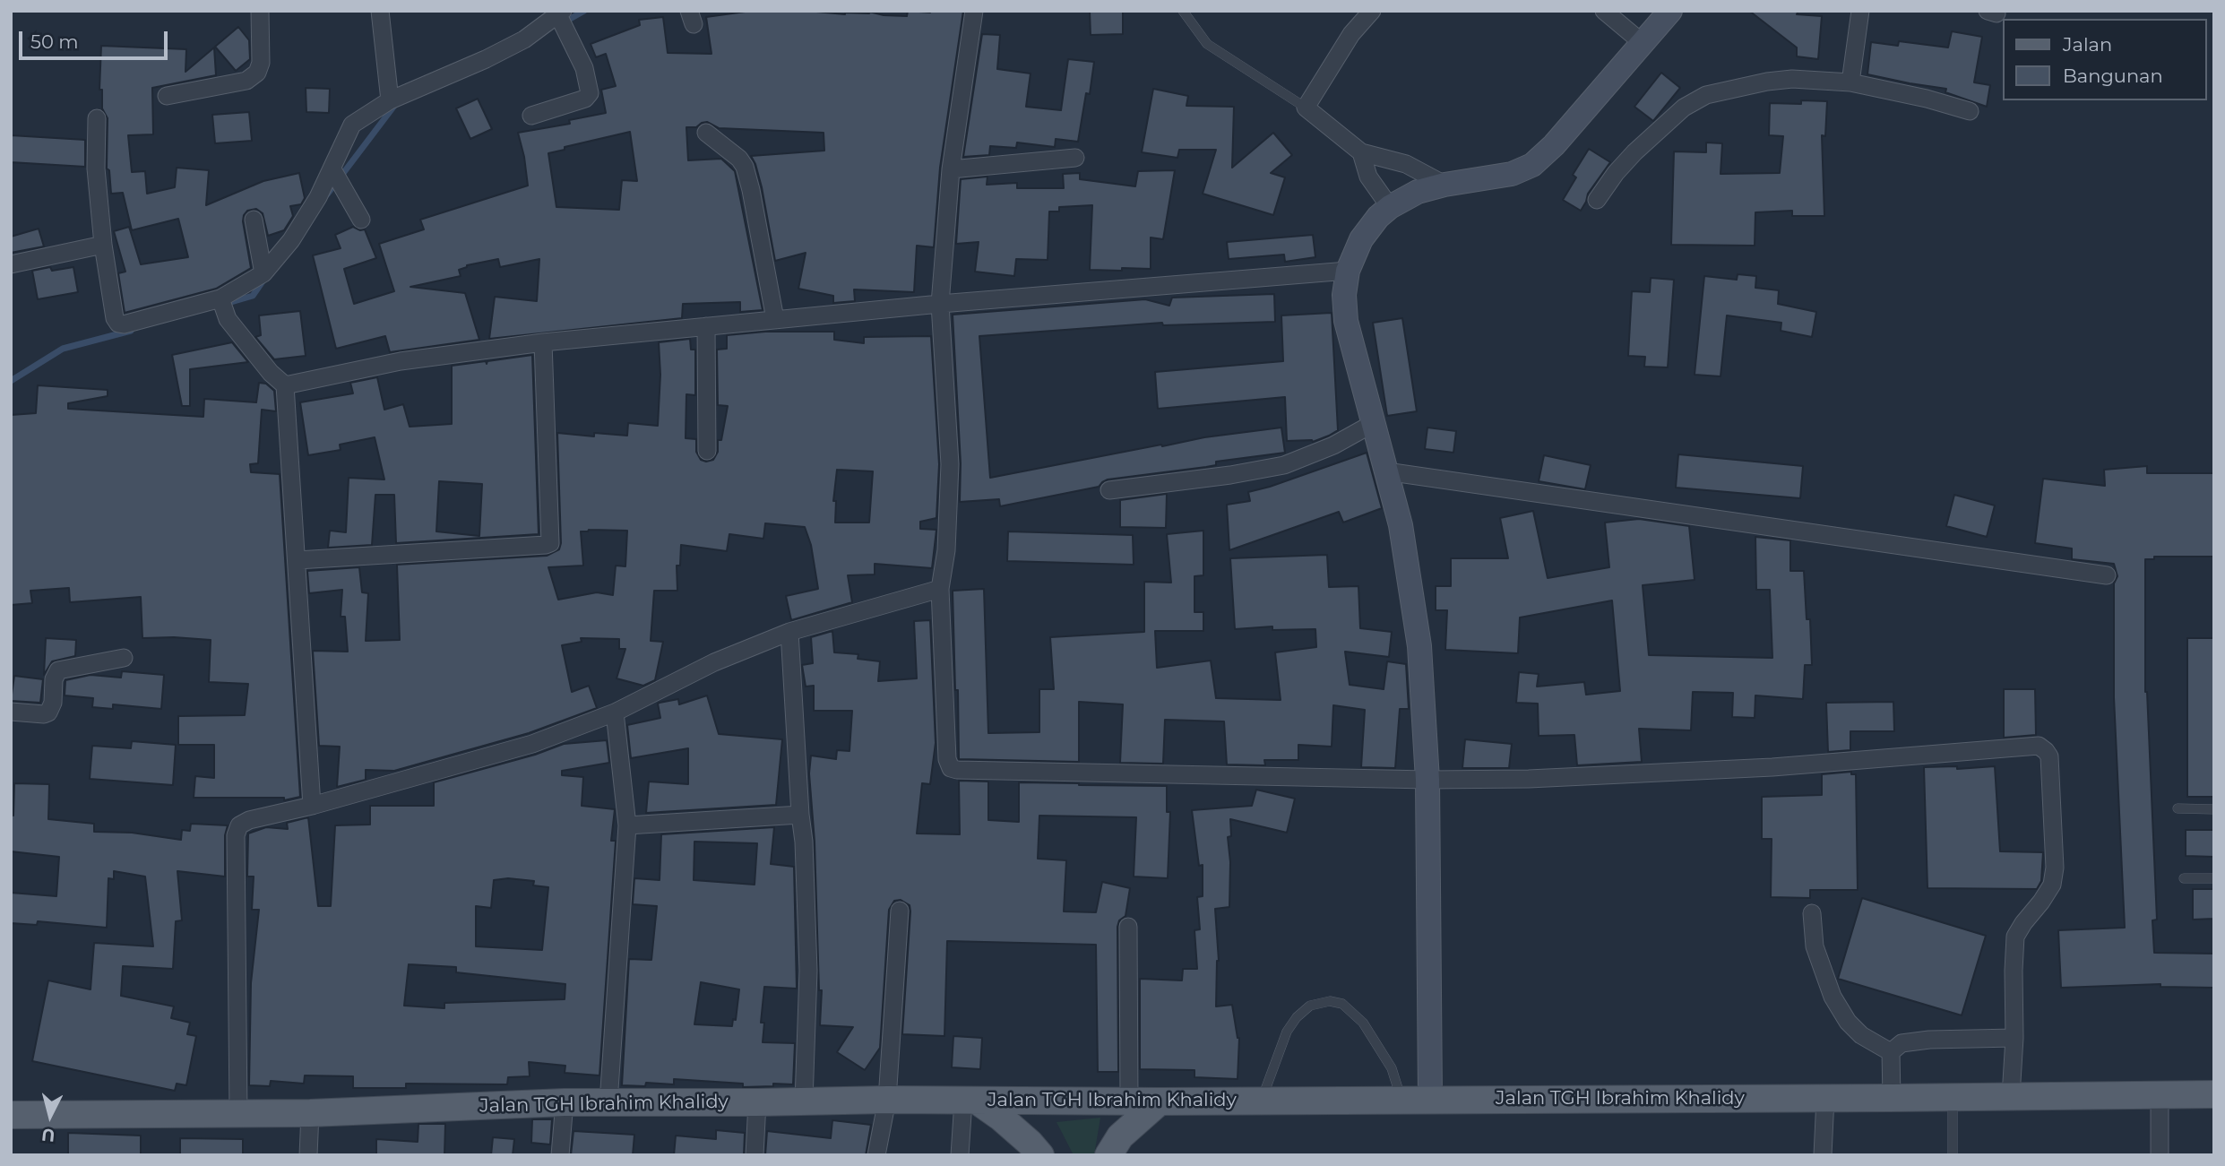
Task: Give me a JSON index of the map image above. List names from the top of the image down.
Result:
{
  "streets": {
    "main road": ["Jalan TGH Ibrahim Khalidy"]
  },
  "legend": ["Jalan", "Bangunan"],
  "scale_bar": "50 m",
  "north": "bottom"
}
